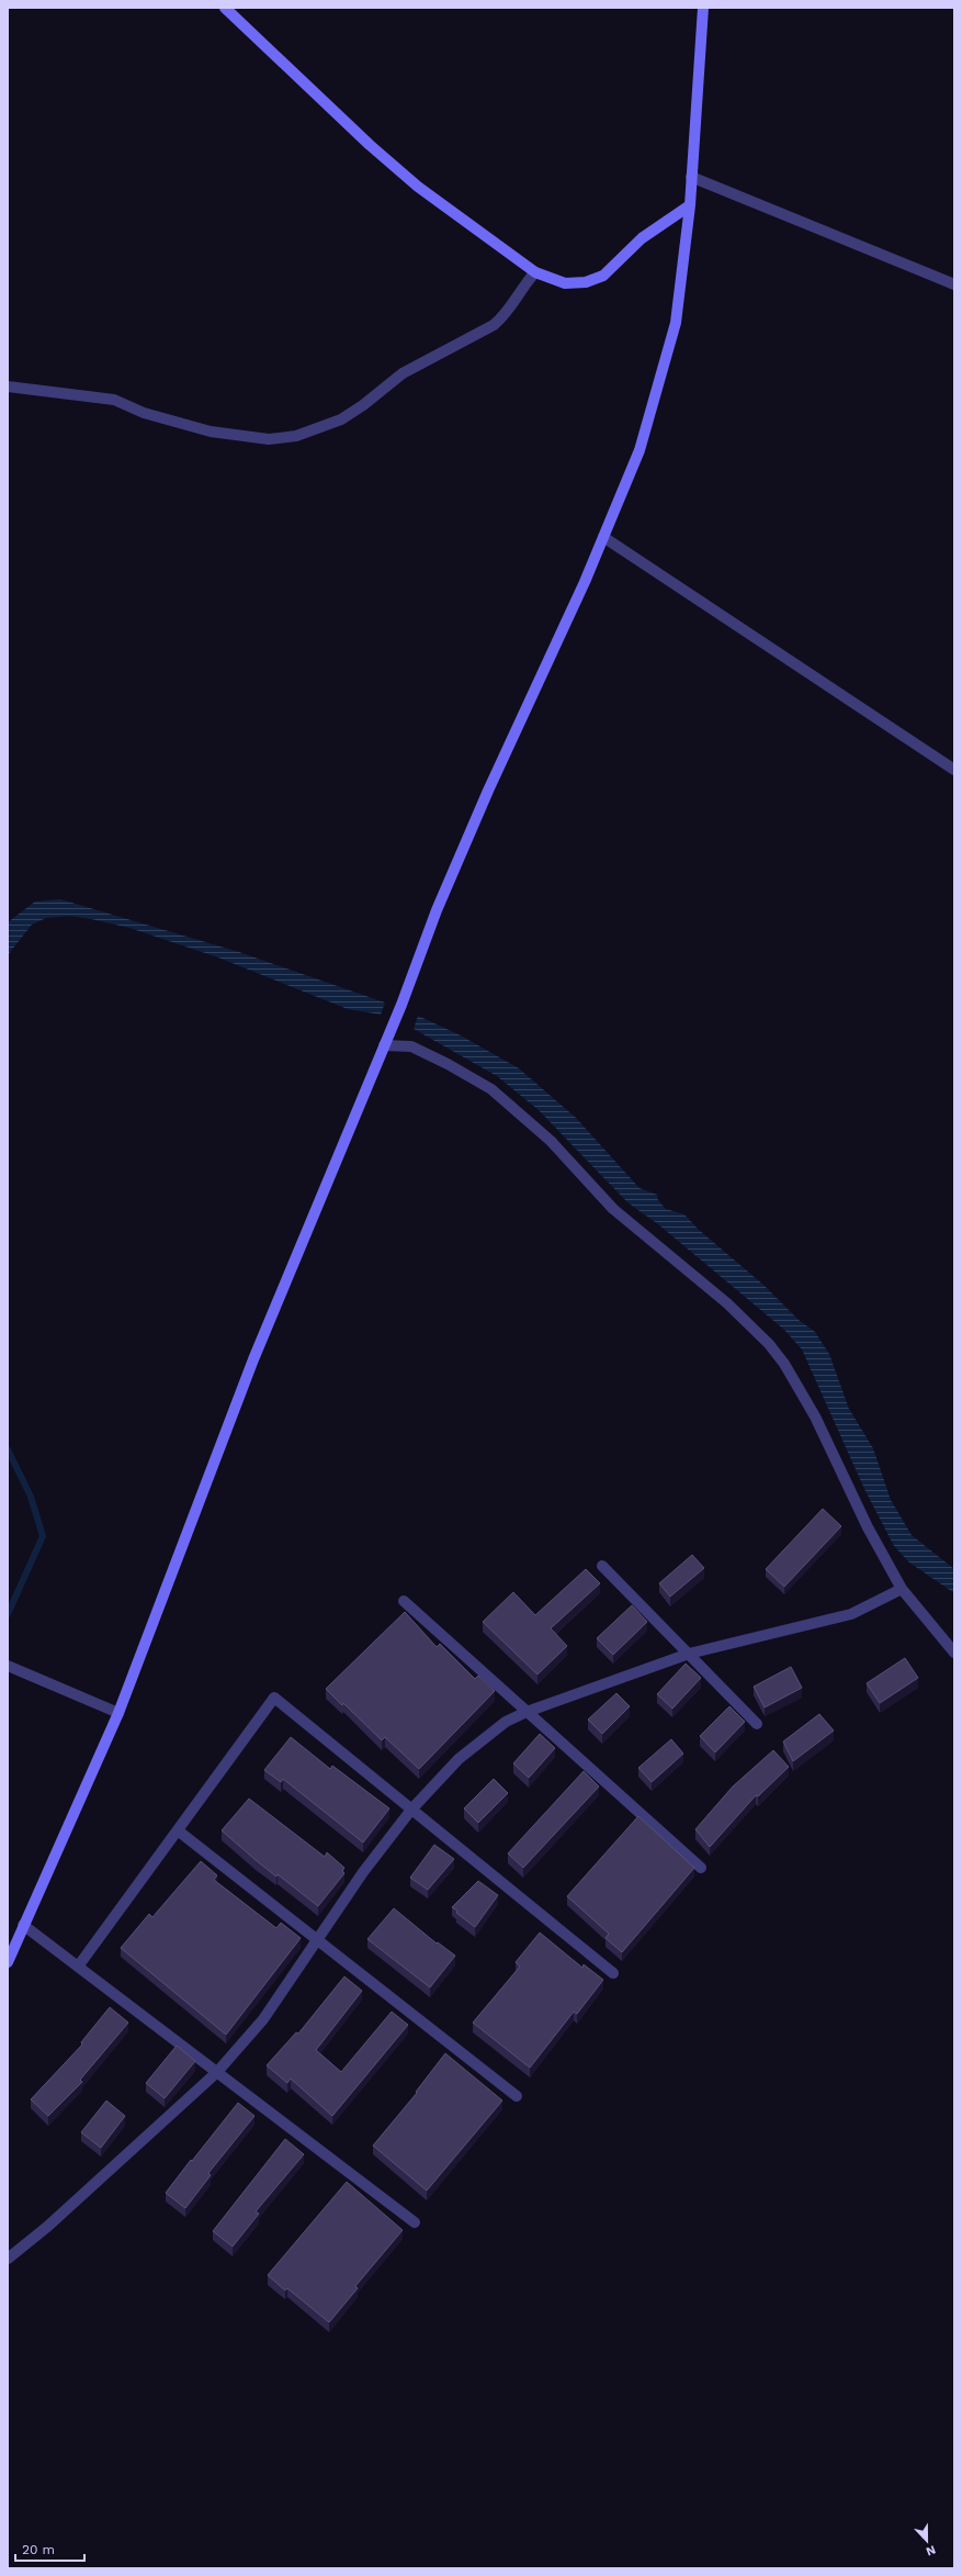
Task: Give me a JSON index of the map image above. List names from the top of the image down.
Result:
{
  "scale_bar": "20 m",
  "north": "bottom"
}
